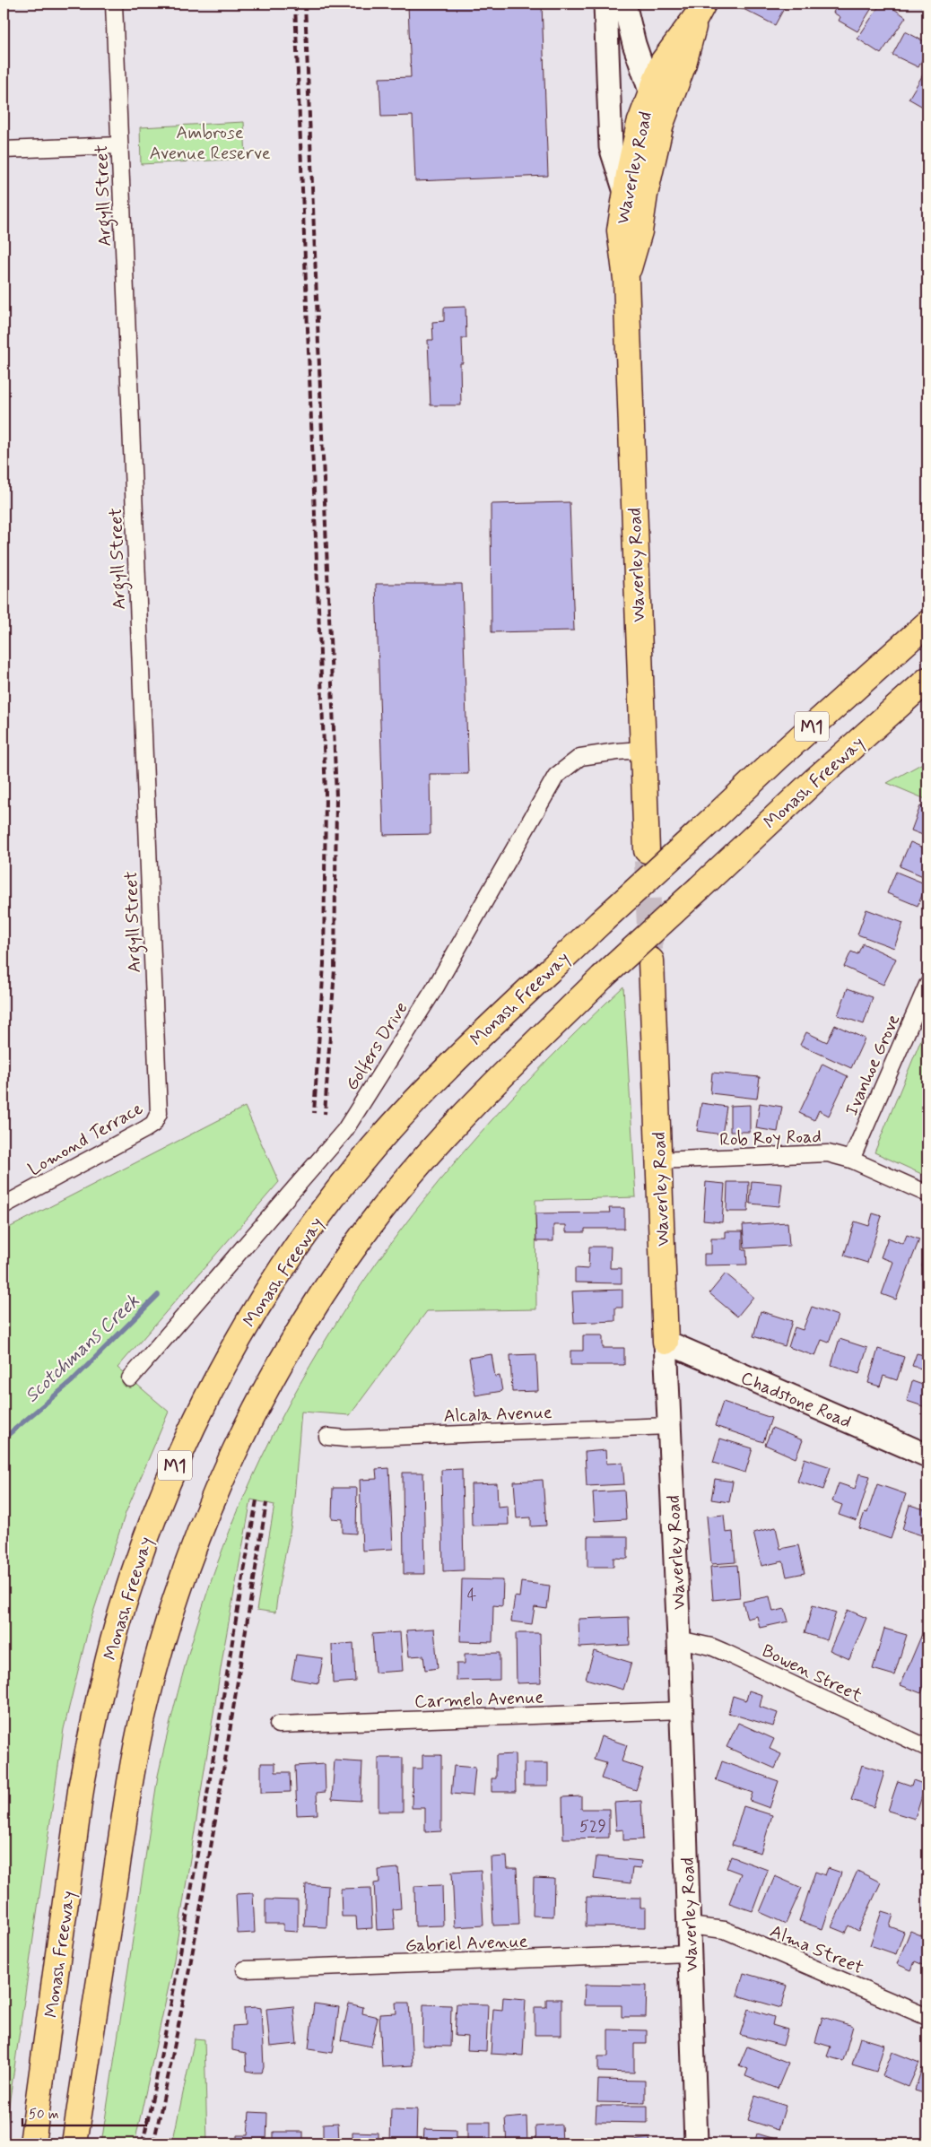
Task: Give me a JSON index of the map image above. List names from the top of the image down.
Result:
{
  "streets": {
    "main road": [
      "Waverley Road",
      "M1",
      "Monash Freeway",
      "Chadstone Road"
    ],
    "street": [
      "Argyll Street",
      "Golfers Drive",
      "Ivanhoe Grove",
      "Rob Roy Road",
      "Lomond Terrace",
      "Alcala Avenue",
      "Bowen Street",
      "Carmelo Avenue",
      "Gabriel Avenue",
      "Alma Street"
    ]
  },
  "crossings": [
    ["Waverley Road", "Golfers Drive"],
    ["Waverley Road", "Rob Roy Road"],
    ["Waverley Road", "Chadstone Road"],
    ["Waverley Road", "Alcala Avenue"],
    ["Waverley Road", "Bowen Street"],
    ["Waverley Road", "Carmelo Avenue"],
    ["Waverley Road", "Gabriel Avenue"],
    ["Waverley Road", "Alma Street"],
    ["Argyll Street", "Lomond Terrace"],
    ["Ivanhoe Grove", "Rob Roy Road"]
  ],
  "water": ["Scotchmans Creek"],
  "parks": ["Ambrose Avenue Reserve"],
  "house_numbers": ["4", "529"],
  "scale_bar": "50 m"
}
